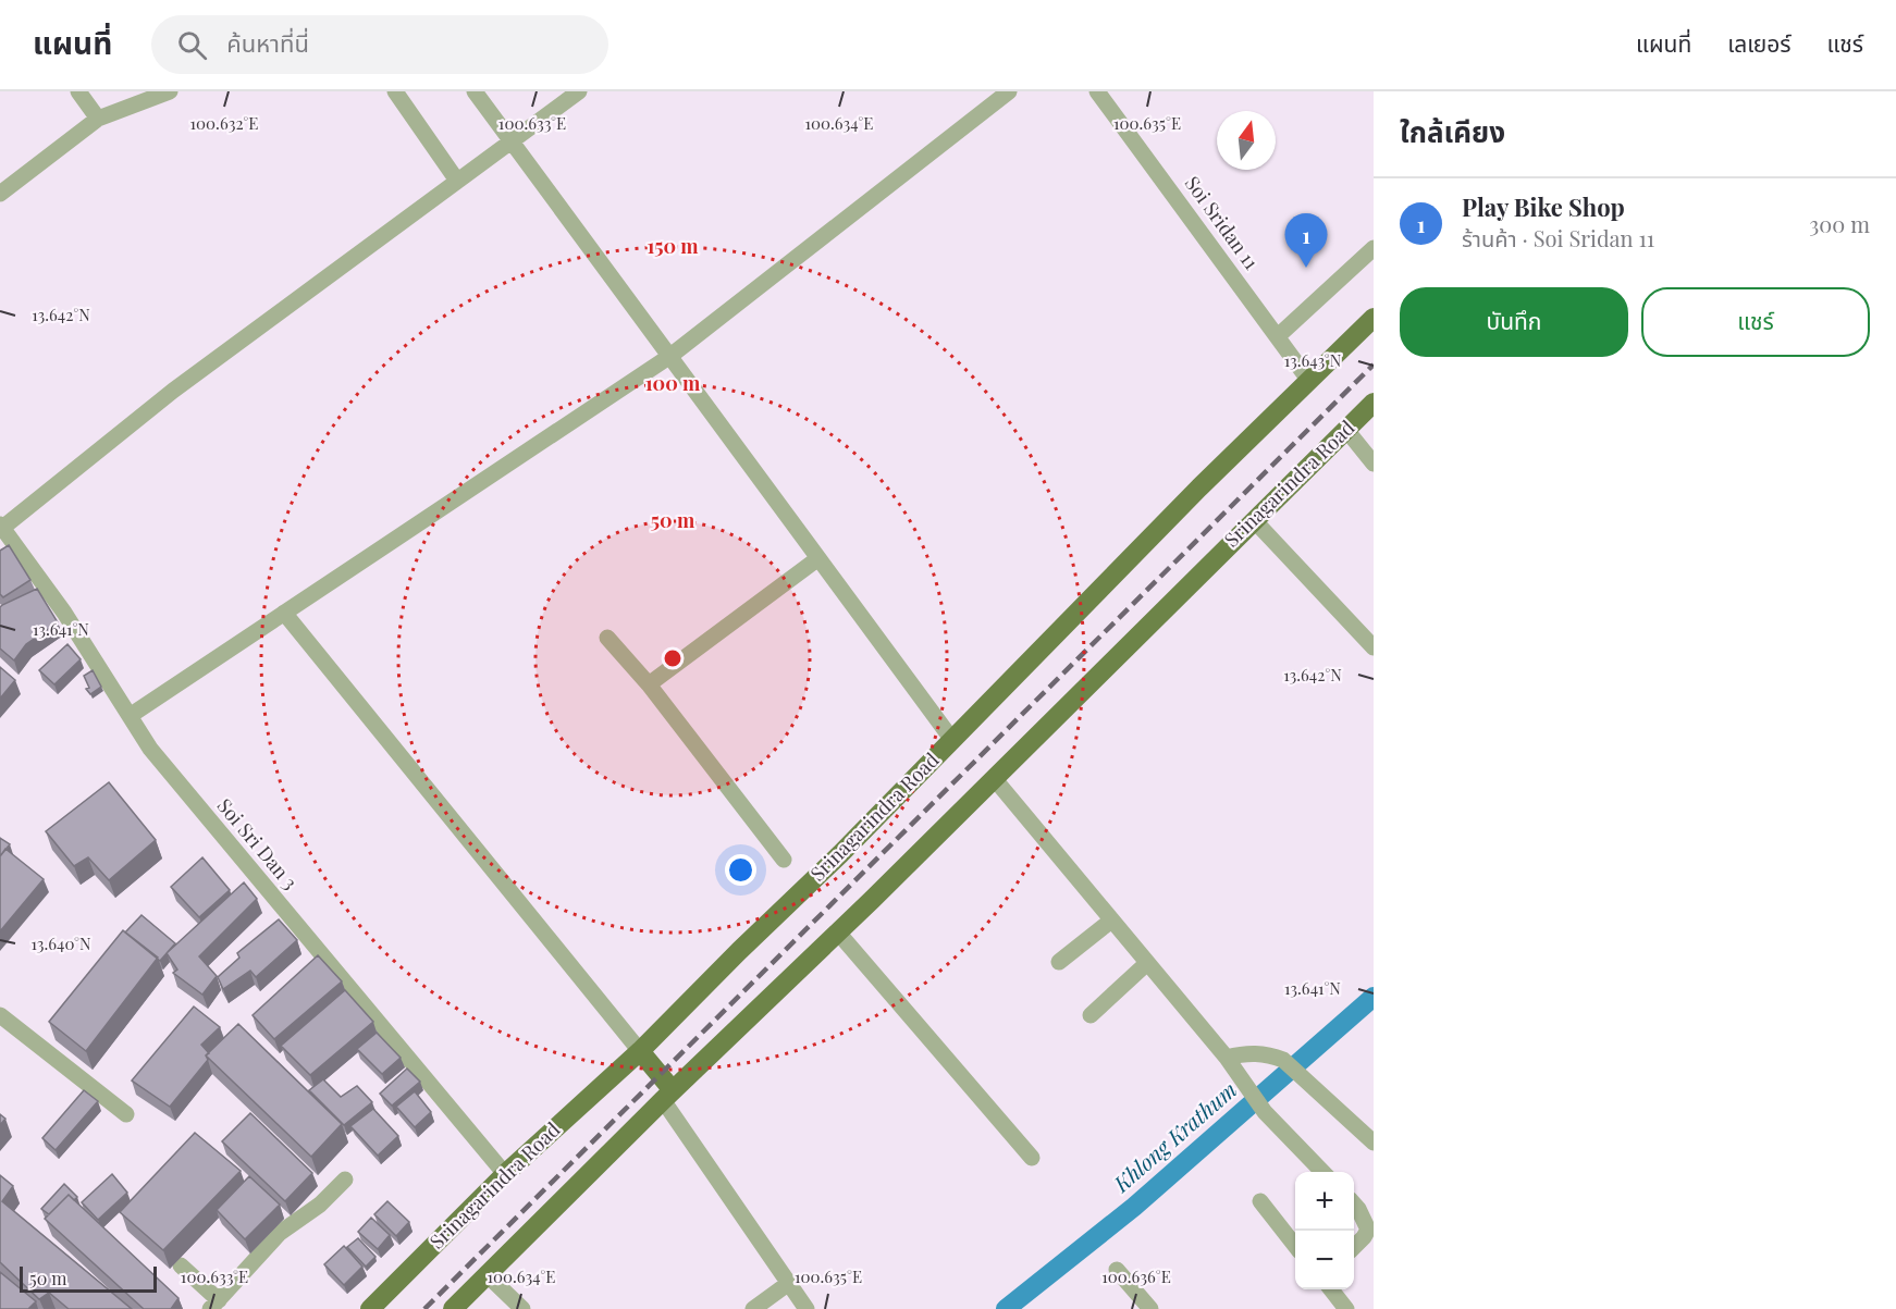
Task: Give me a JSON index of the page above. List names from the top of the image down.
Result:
{
  "streets": {
    "main road": ["Srinagarindra Road"],
    "street": ["Soi Sridan 11", "Soi Sri Dan 3"]
  },
  "crossings": [
    ["Soi Sridan 11", "Srinagarindra Road"],
    ["Srinagarindra Road", "Soi Sri Dan 3"]
  ],
  "water": ["Khlong Krathum"],
  "scale_bar": "50 m",
  "north": "top",
  "page": {
    "header": "แผนที่",
    "search": "ค้นหาที่นี่",
    "nav": ["แผนที่", "เลเยอร์", "แชร์"],
    "heading": "ใกล้เคียง",
    "list": [
      {
        "mark": "1",
        "name": "Play Bike Shop",
        "note": "ร้านค้า · Soi Sridan 11",
        "value": "300 m"
      }
    ],
    "pins": "1",
    "buttons": ["บันทึก", "แชร์"],
    "map_buttons": ["+", "−"],
    "scale": "50 m"
  },
  "coordinates": [
    "100.632°E",
    "100.633°E",
    "100.634°E",
    "100.635°E",
    "13.642°N",
    "13.643°N",
    "13.641°N",
    "13.640°N",
    "100.636°E"
  ],
  "rings": ["150 m", "100 m", "50 m"]
}
